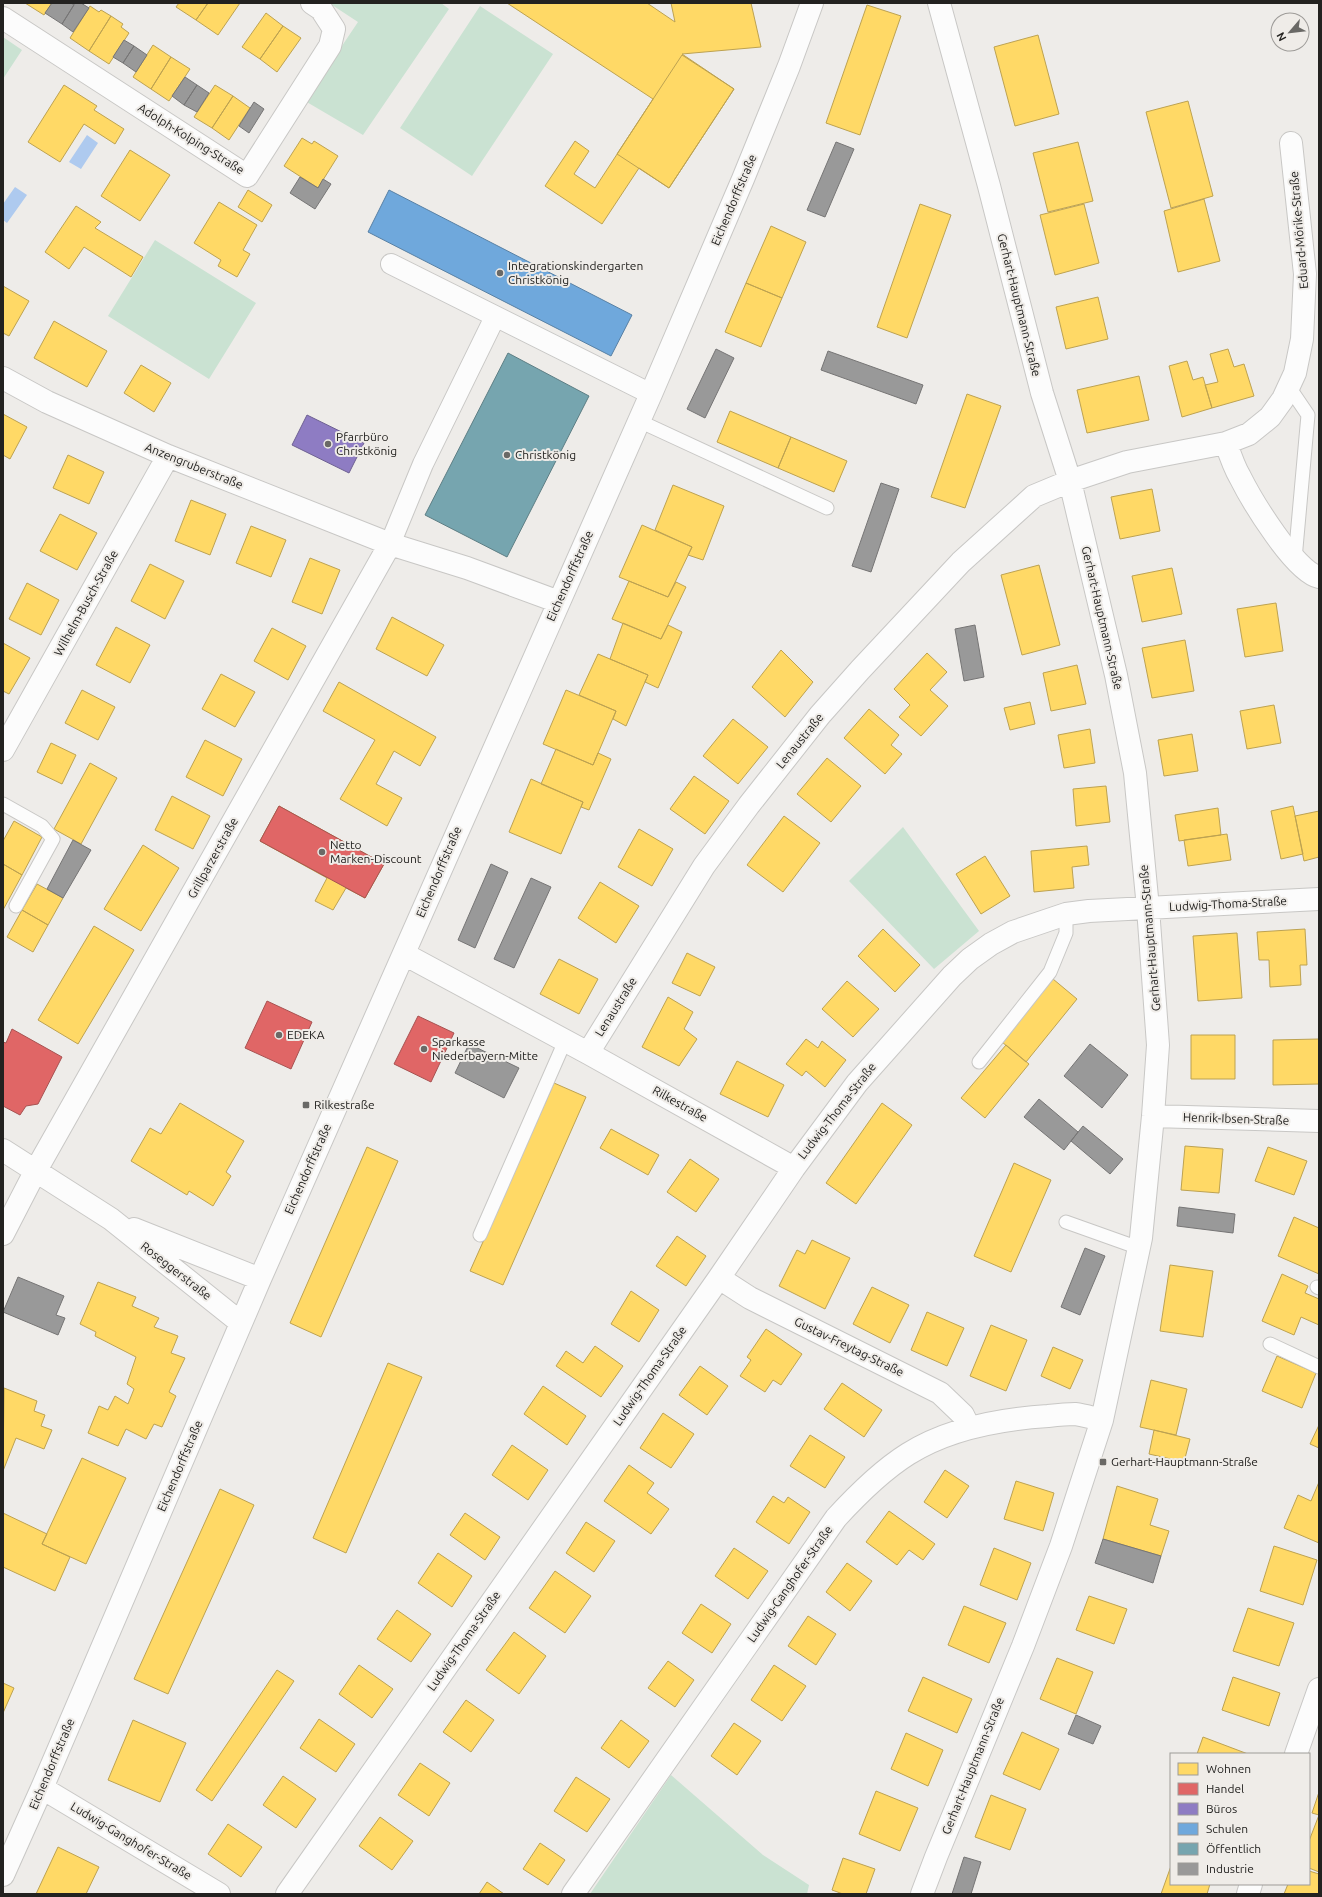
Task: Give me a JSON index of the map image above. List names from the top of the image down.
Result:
{
  "streets": {
    "street": [
      "Adolph-Kolping-Straße",
      "Eichendorffstraße",
      "Eduard-Mörike-Straße",
      "Gerhart-Hauptmann-Straße",
      "Anzengruberstraße",
      "Wilhelm-Busch-Straße",
      "Lenaustraße",
      "Grillparzerstraße",
      "Ludwig-Thoma-Straße",
      "Rilkestraße",
      "Henrik-Ibsen-Straße",
      "Roseggerstraße",
      "Gustav-Freytag-Straße",
      "Ludwig-Ganghofer-Straße"
    ]
  },
  "crossings": [
    ["Eichendorffstraße", "Anzengruberstraße"],
    ["Eichendorffstraße", "Rilkestraße"],
    ["Eichendorffstraße", "Roseggerstraße"],
    ["Eichendorffstraße", "Ludwig-Ganghofer-Straße"],
    ["Eduard-Mörike-Straße", "Gerhart-Hauptmann-Straße"],
    ["Eduard-Mörike-Straße", "Lenaustraße"],
    ["Gerhart-Hauptmann-Straße", "Lenaustraße"],
    ["Gerhart-Hauptmann-Straße", "Ludwig-Thoma-Straße"],
    ["Gerhart-Hauptmann-Straße", "Henrik-Ibsen-Straße"],
    ["Gerhart-Hauptmann-Straße", "Ludwig-Ganghofer-Straße"],
    ["Anzengruberstraße", "Wilhelm-Busch-Straße"],
    ["Anzengruberstraße", "Grillparzerstraße"],
    ["Lenaustraße", "Rilkestraße"],
    ["Grillparzerstraße", "Roseggerstraße"],
    ["Ludwig-Thoma-Straße", "Rilkestraße"],
    ["Ludwig-Thoma-Straße", "Gustav-Freytag-Straße"],
    ["Gustav-Freytag-Straße", "Ludwig-Ganghofer-Straße"]
  ],
  "places": {
    "other": [
      "Integrationskindergarten Christkönig",
      "Pfarrbüro Christkönig",
      "Christkönig",
      "Netto Marken-Discount",
      "EDEKA",
      "Sparkasse Niederbayern-Mitte"
    ],
    "transit": ["Rilkestraße", "Gerhart-Hauptmann-Straße"]
  },
  "legend": [
    "Wohnen",
    "Handel",
    "Büros",
    "Schulen",
    "Öffentlich",
    "Industrie"
  ],
  "north": "bottom left"
}
